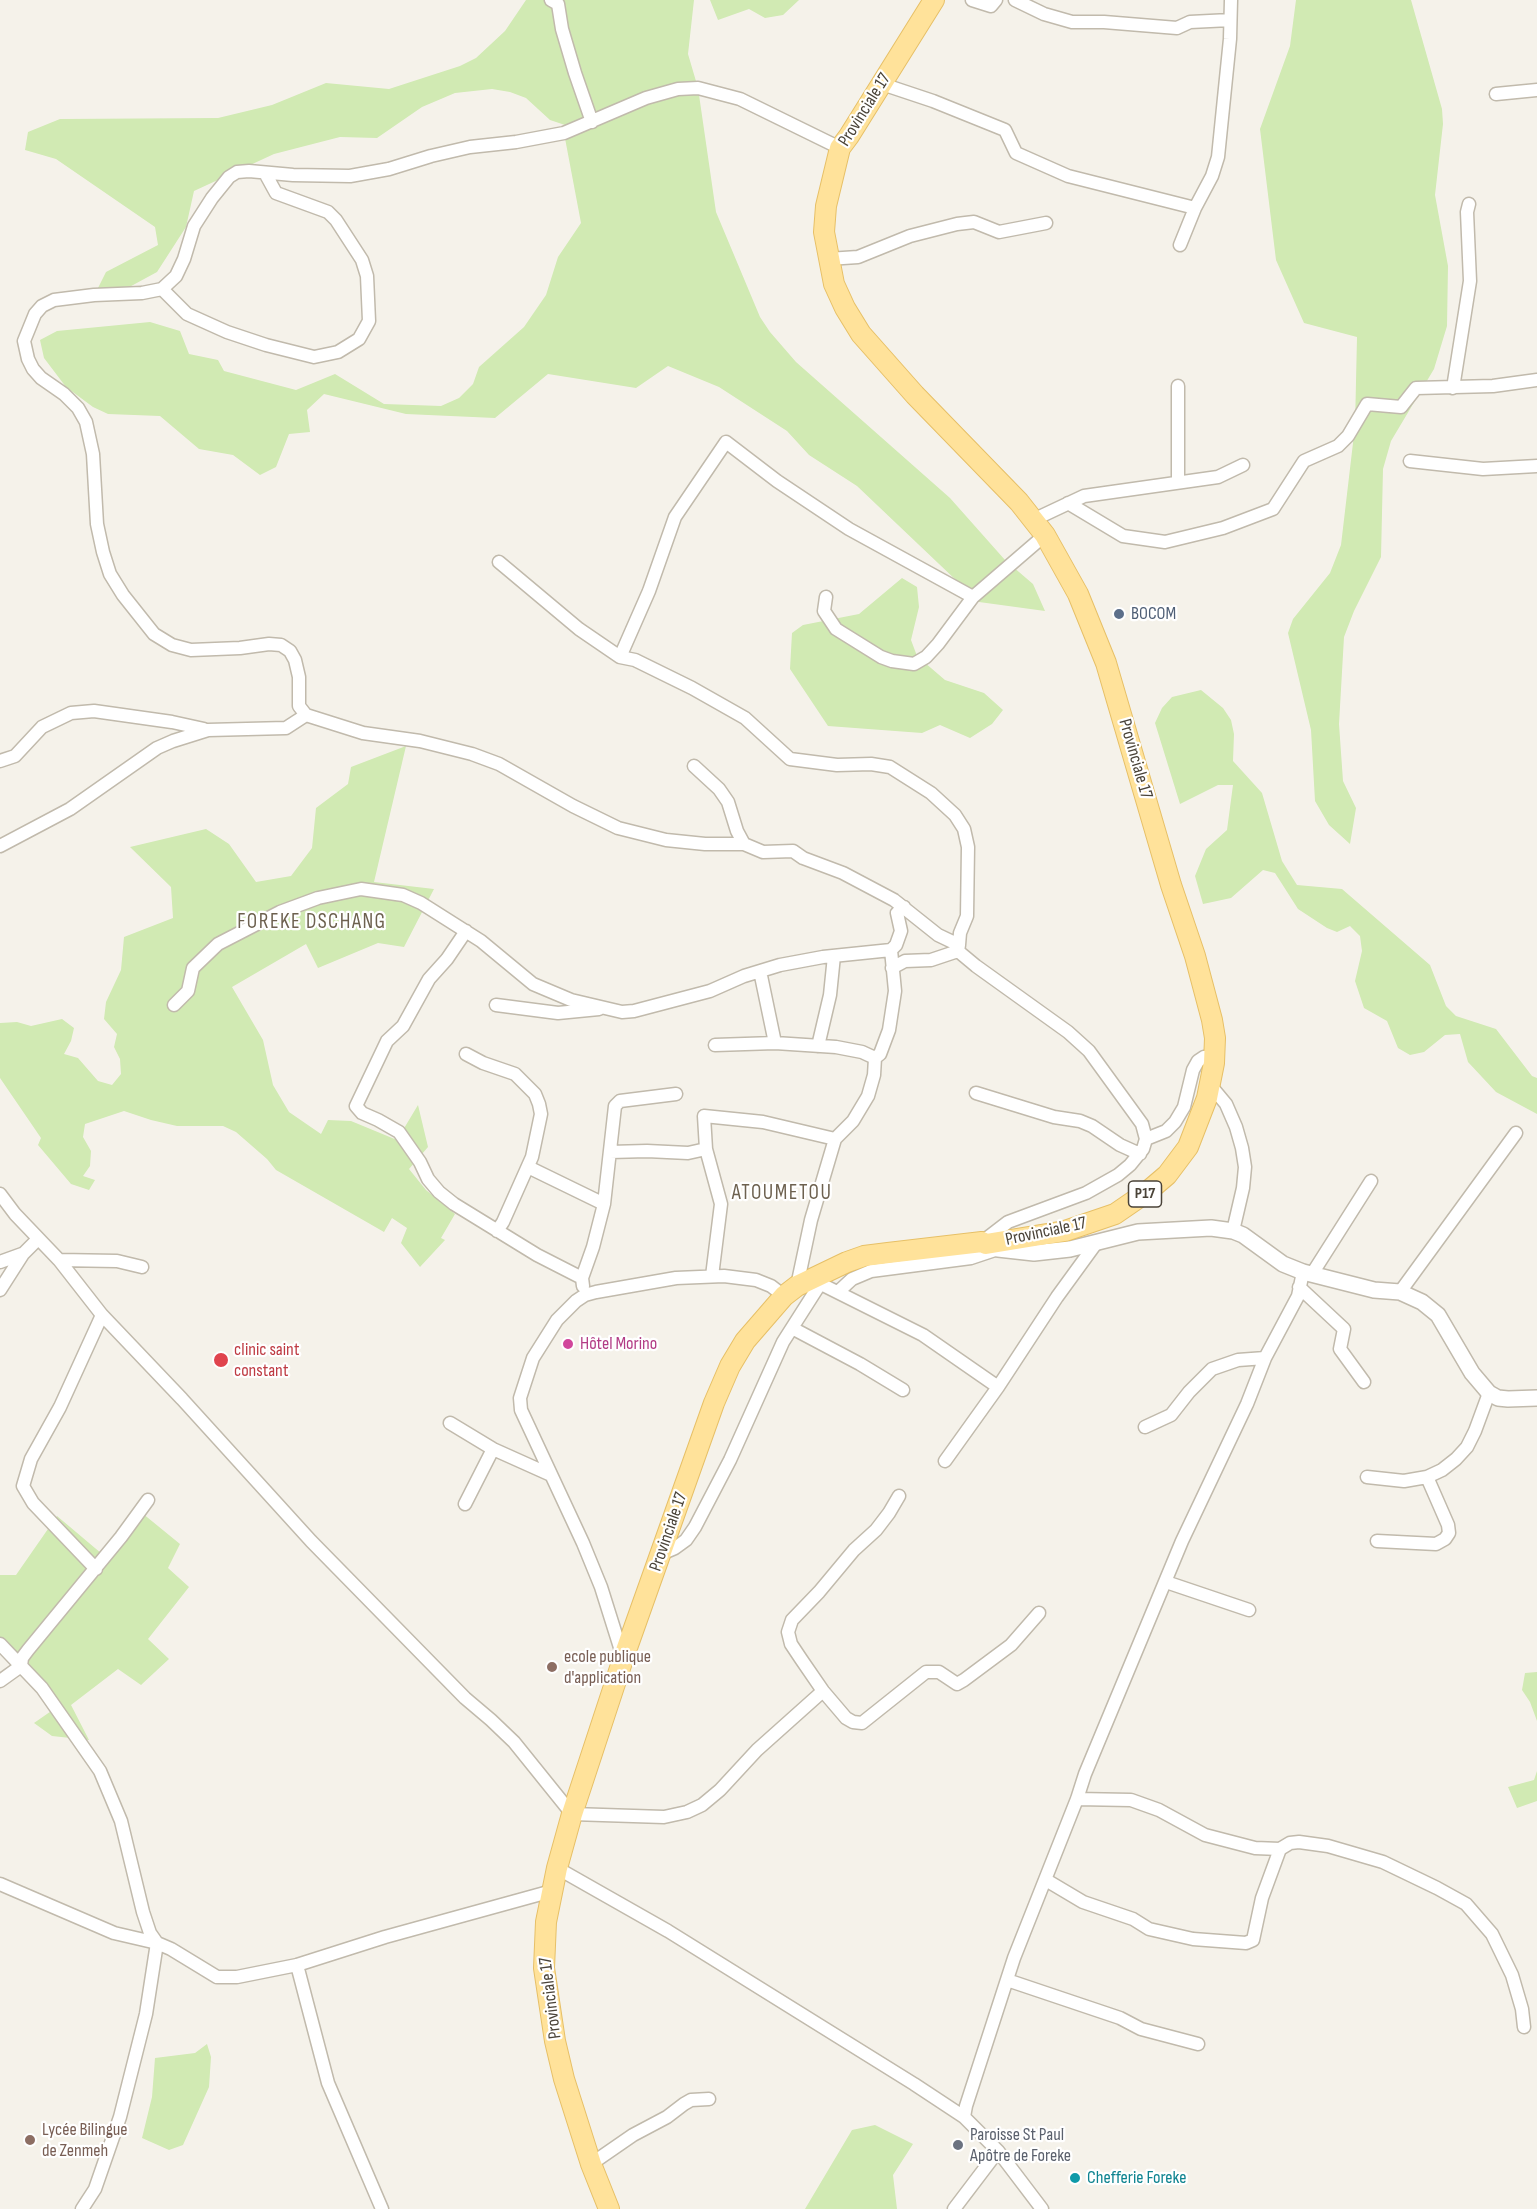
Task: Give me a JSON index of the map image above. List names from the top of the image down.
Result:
{
  "streets": {
    "main road": ["Provinciale 17", "P17"]
  },
  "districts": ["FOREKE DSCHANG", "ATOUMETOU"],
  "places": [
    "BOCOM",
    "Hôtel Morino",
    "clinic saint constant",
    "ecole publique d'application",
    "Lycée Bilingue de Zenmeh",
    "Paroisse St Paul Apôtre de Foreke",
    "Chefferie Foreke"
  ]
}
